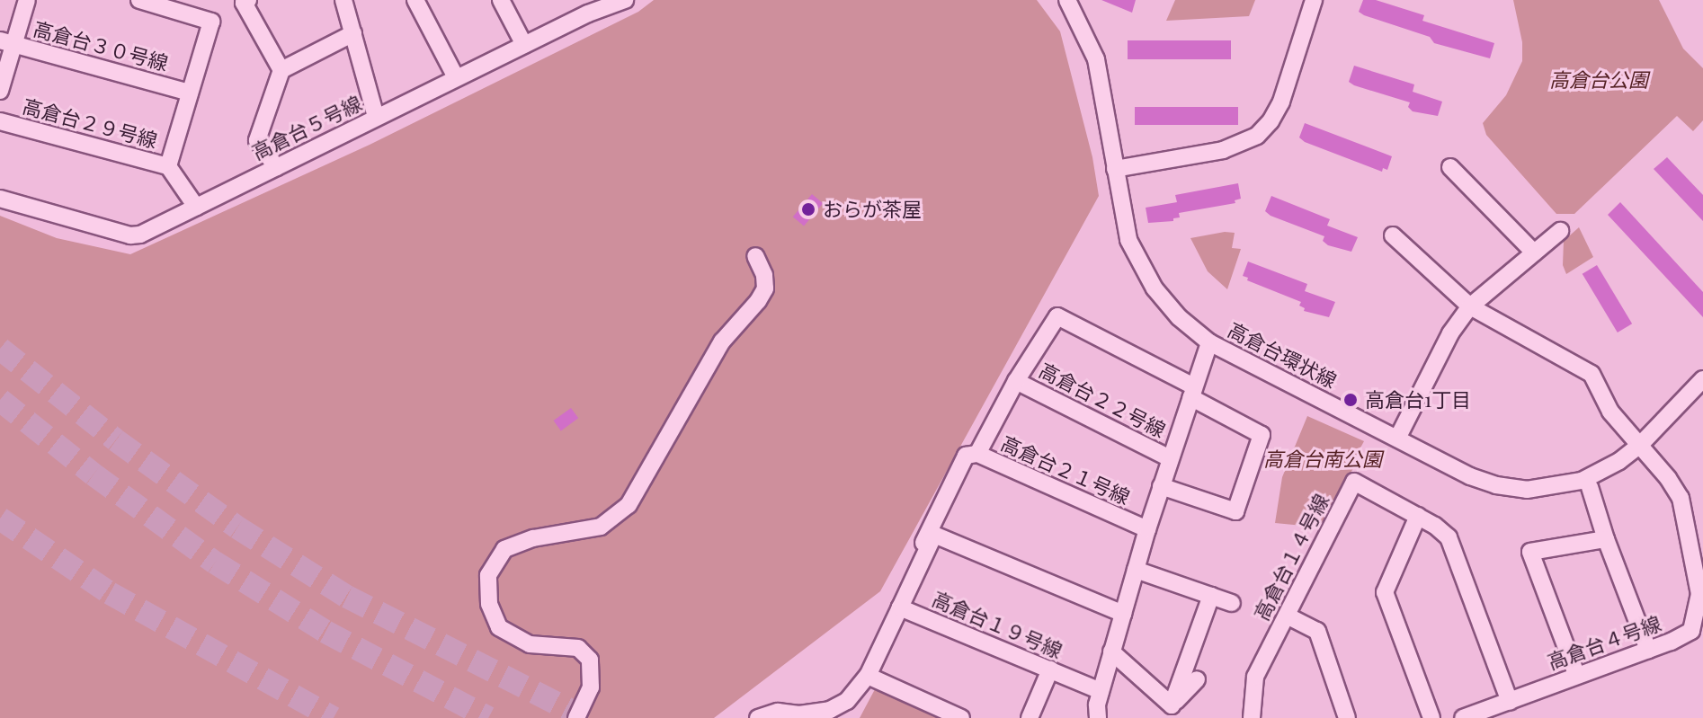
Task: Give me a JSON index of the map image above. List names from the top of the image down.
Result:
{
  "streets": {
    "street": [
      "高倉台３０号線",
      "高倉台２９号線",
      "高倉台５号線",
      "高倉台環状線",
      "高倉台２２号線",
      "高倉台２１号線",
      "高倉台１４号線",
      "高倉台１９号線",
      "高倉台４号線"
    ]
  },
  "crossings": [
    ["高倉台環状線", "高倉台４号線"],
    ["高倉台２２号線", "高倉台２１号線"],
    ["高倉台１４号線", "高倉台４号線"]
  ],
  "parks": ["高倉台公園", "高倉台南公園"],
  "places": ["おらが茶屋", "高倉台1丁目"]
}
